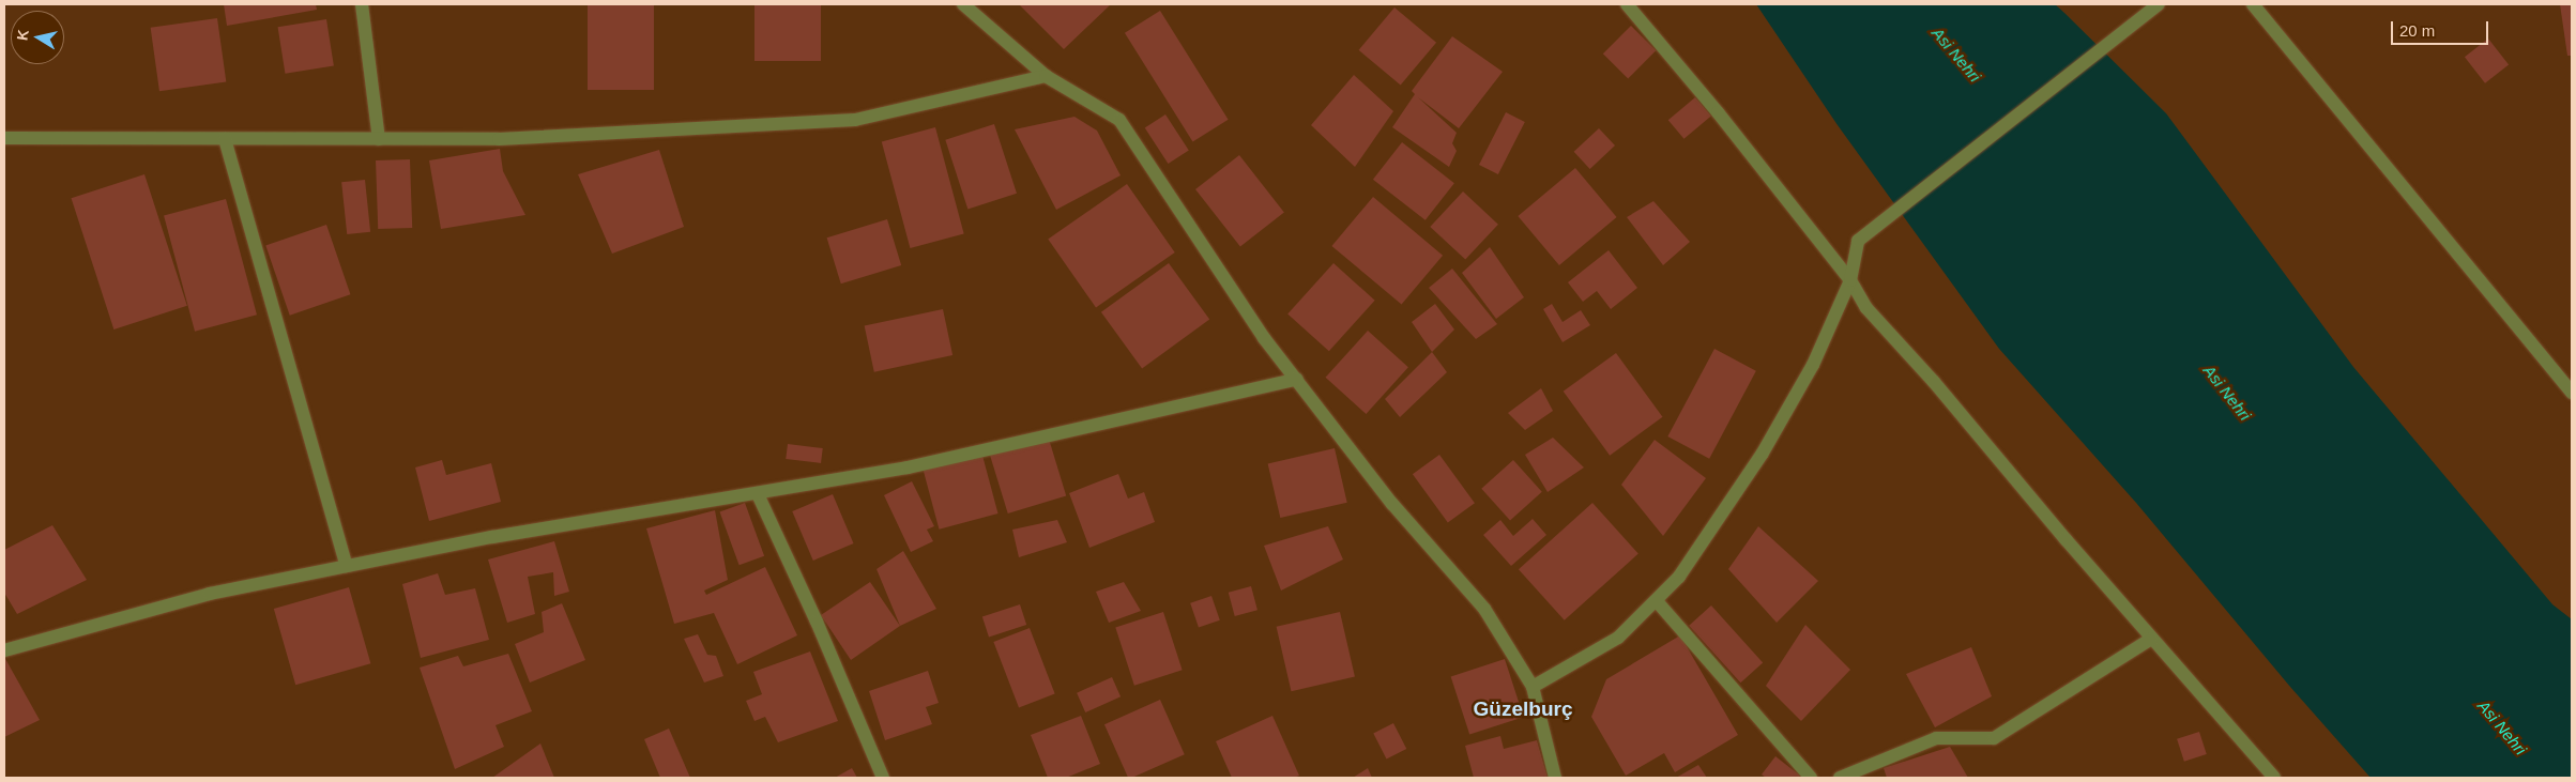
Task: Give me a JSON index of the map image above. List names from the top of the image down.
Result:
{
  "districts": ["Güzelburç"],
  "water": ["Asi Nehri"],
  "scale_bar": "20 m",
  "north": "left"
}
